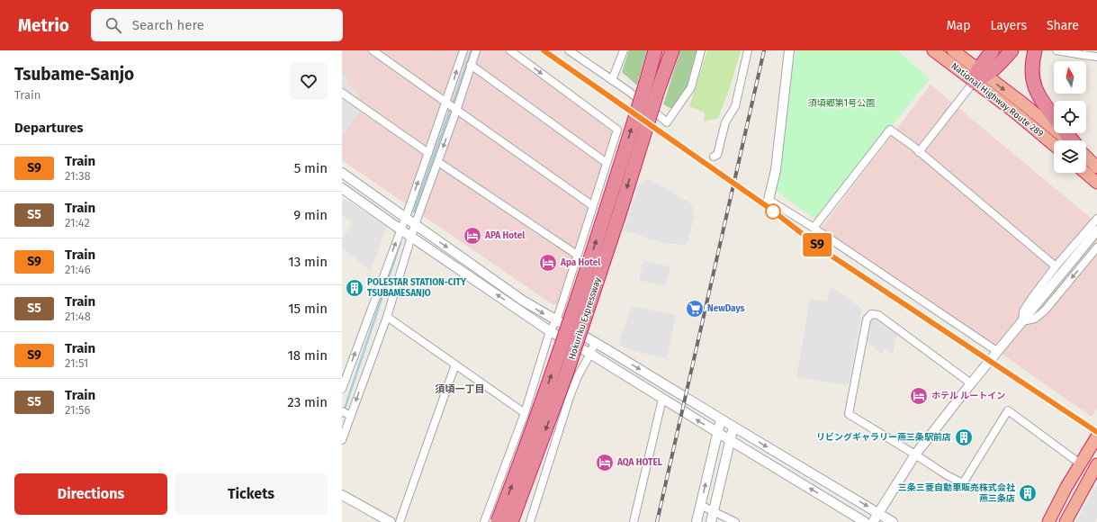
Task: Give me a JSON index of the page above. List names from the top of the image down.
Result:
{
  "streets": {
    "highway": ["National Highway Route 289", "Hokuriku Expressway"]
  },
  "districts": ["須頃一丁目"],
  "parks": ["須頃郷第1号公園"],
  "places": {
    "hotel": [
      "APA Hotel",
      "Apa Hotel",
      "ホテル ルートイン",
      "AQA HOTEL"
    ],
    "building": ["POLESTAR STATION-CITY TSUBAMESANJO", "リビングギャラリー燕三条駅前店", "三条三菱自動車販売株式会社 燕三条店"],
    "supermarket": ["NewDays"]
  },
  "north": "top",
  "page": {
    "header": "Metrio",
    "search": "Search here",
    "nav": ["Map", "Layers", "Share"],
    "heading": [
      ["Tsubame-Sanjo", "Train"],
      "Departures"
    ],
    "on_map": "S9",
    "list": [
      {
        "mark": "S9",
        "name": "Train",
        "note": "21:38",
        "value": "5 min"
      },
      {
        "mark": "S5",
        "name": "Train",
        "note": "21:42",
        "value": "9 min"
      },
      {
        "mark": "S9",
        "name": "Train",
        "note": "21:46",
        "value": "13 min"
      },
      {
        "mark": "S5",
        "name": "Train",
        "note": "21:48",
        "value": "15 min"
      },
      {
        "mark": "S9",
        "name": "Train",
        "note": "21:51",
        "value": "18 min"
      },
      {
        "mark": "S5",
        "name": "Train",
        "note": "21:56",
        "value": "23 min"
      }
    ],
    "buttons": ["Directions", "Tickets"]
  }
}
